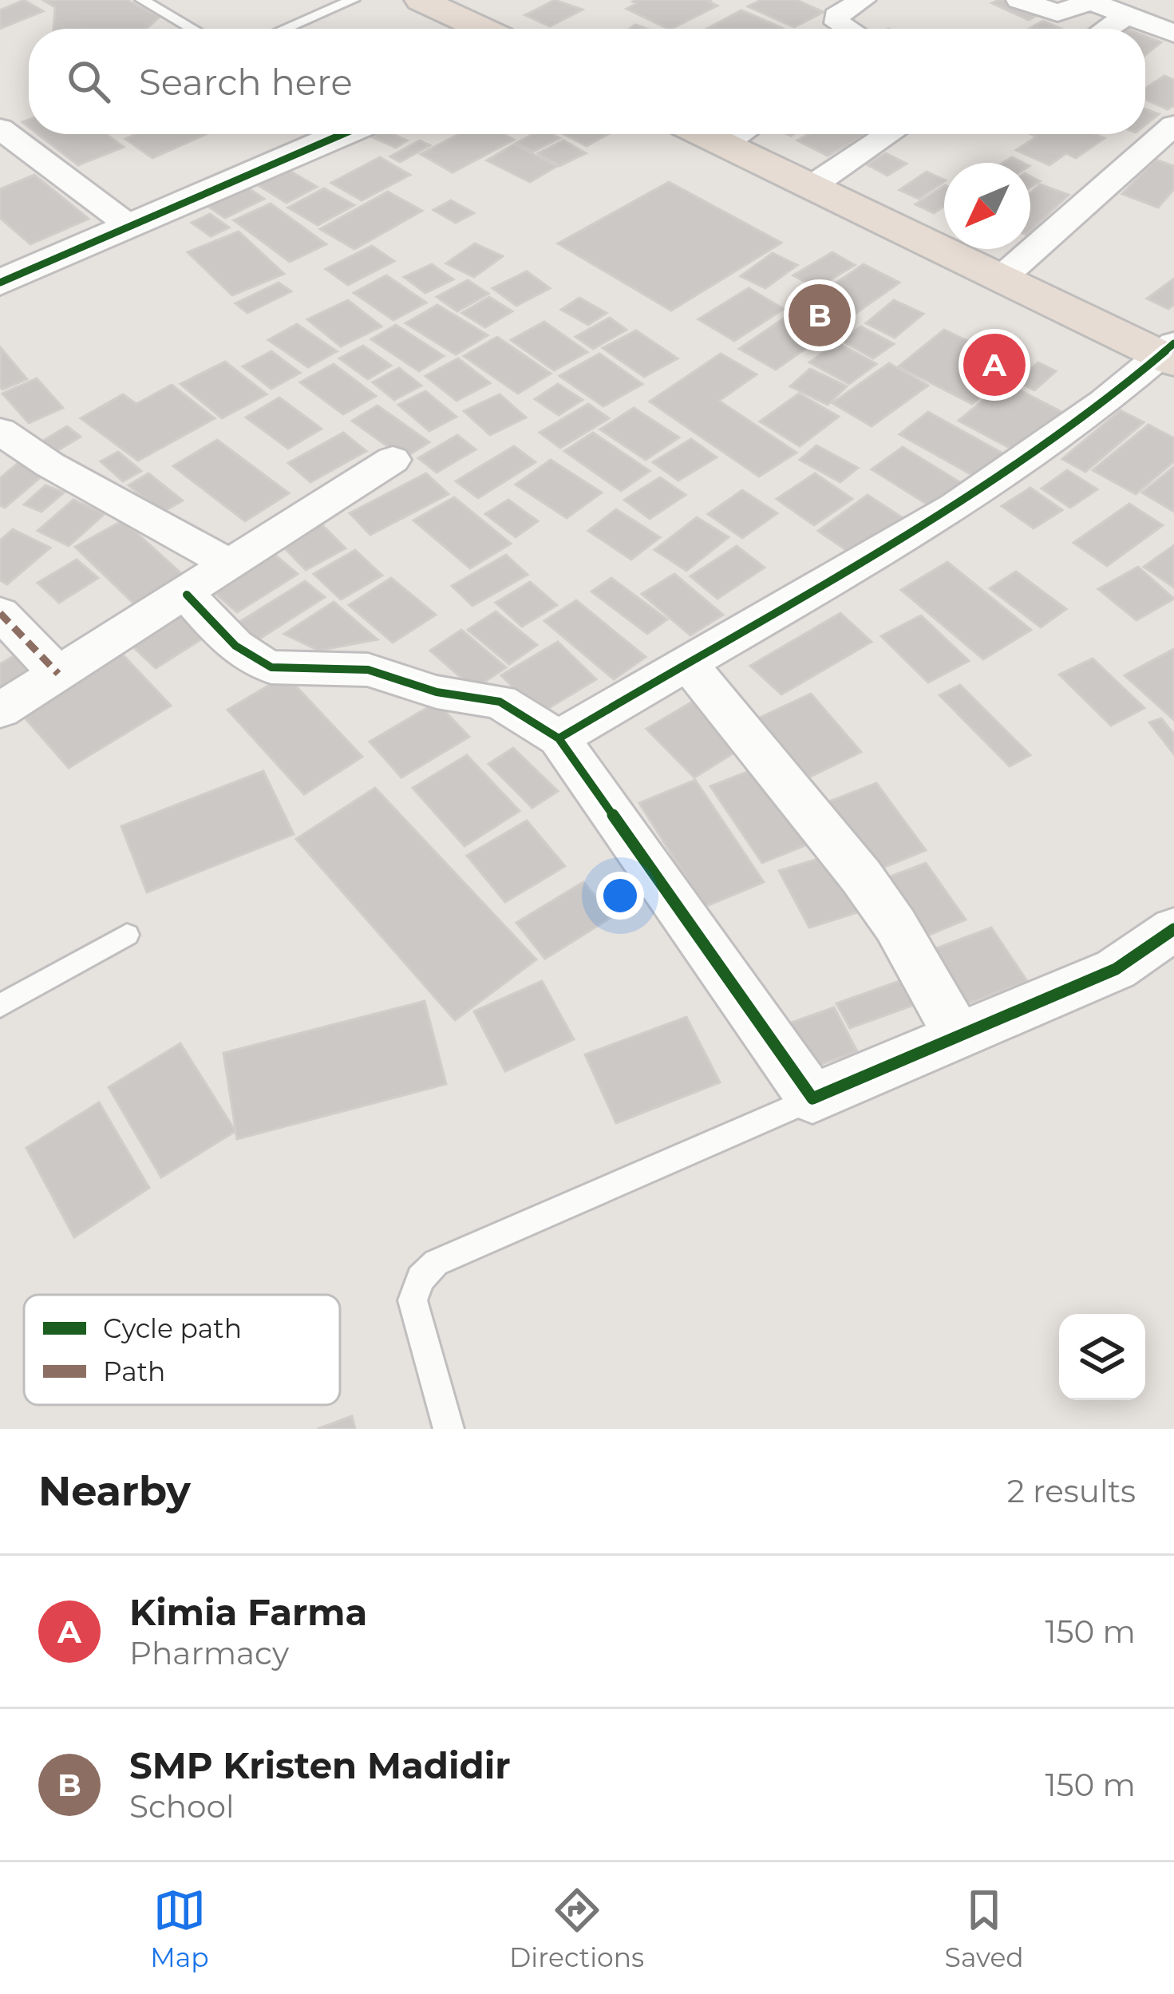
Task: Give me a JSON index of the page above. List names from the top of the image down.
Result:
{
  "legend": ["Cycle path", "Path"],
  "north": "bottom left",
  "page": {
    "search": "Search here",
    "pins": ["B", "A"],
    "heading": ["Nearby", "2 results"],
    "list": [
      {
        "mark": "A",
        "name": "Kimia Farma",
        "note": "Pharmacy",
        "value": "150 m"
      },
      {
        "mark": "B",
        "name": "SMP Kristen Madidir",
        "note": "School",
        "value": "150 m"
      }
    ],
    "nav": ["Map", "Directions", "Saved"]
  }
}
